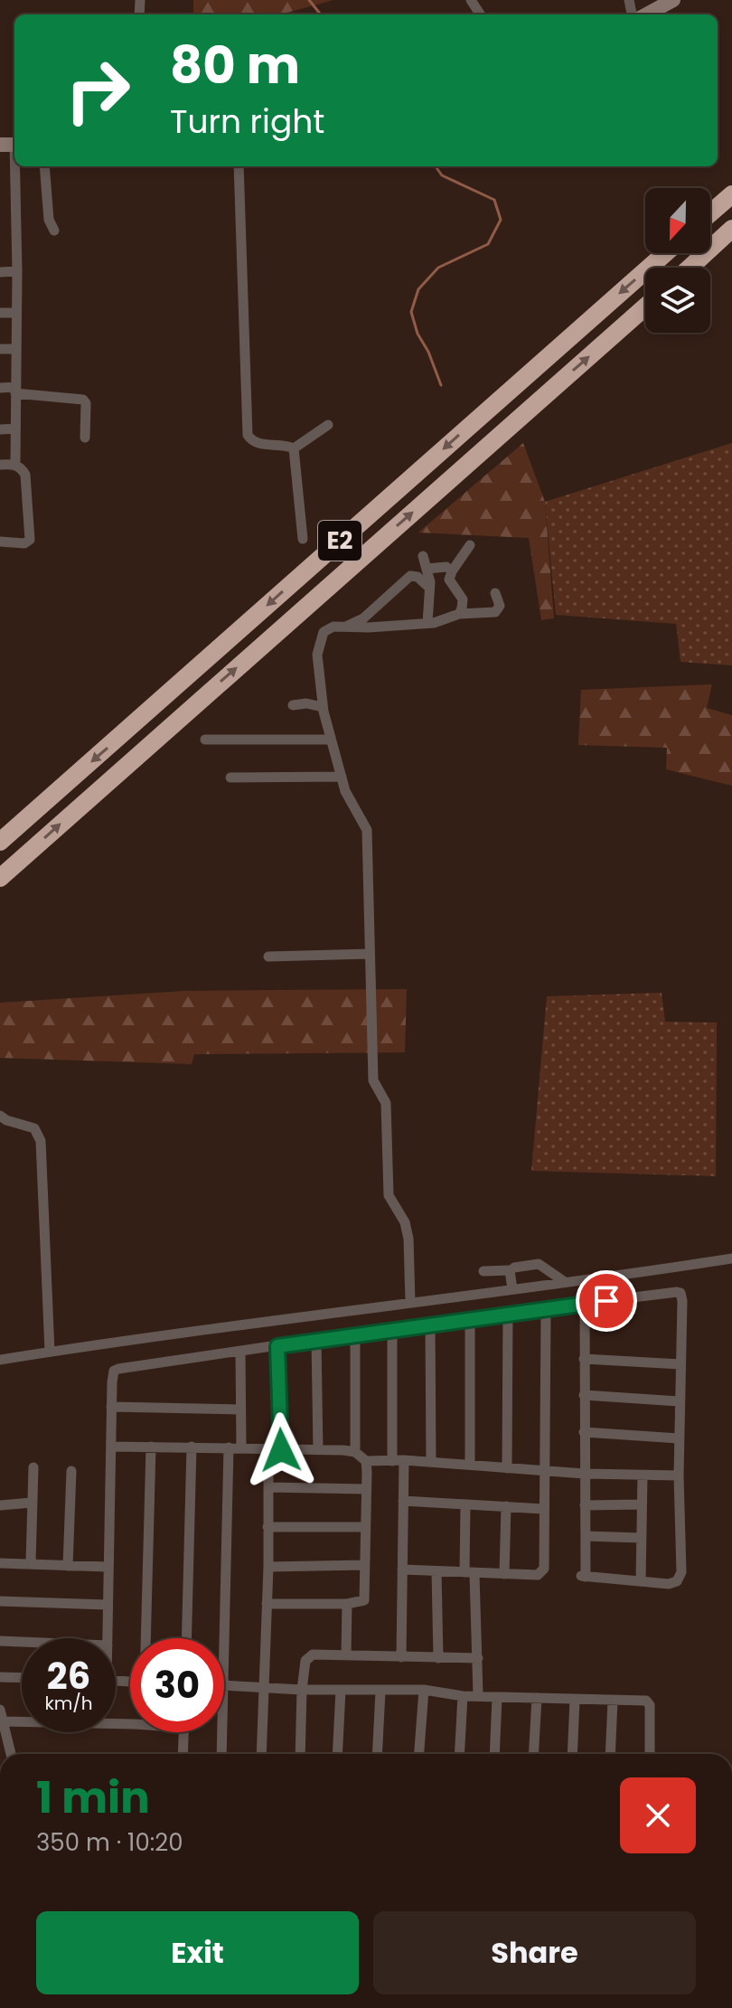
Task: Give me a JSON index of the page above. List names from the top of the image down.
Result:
{
  "streets": {
    "highway": ["E2"]
  },
  "north": "bottom",
  "page": {
    "turn": ["80 m", "Turn right"],
    "speed": "26 km/h",
    "limit": "30",
    "heading": ["1 min", "350 m · 10:20"],
    "buttons": ["Exit", "Share"]
  }
}
